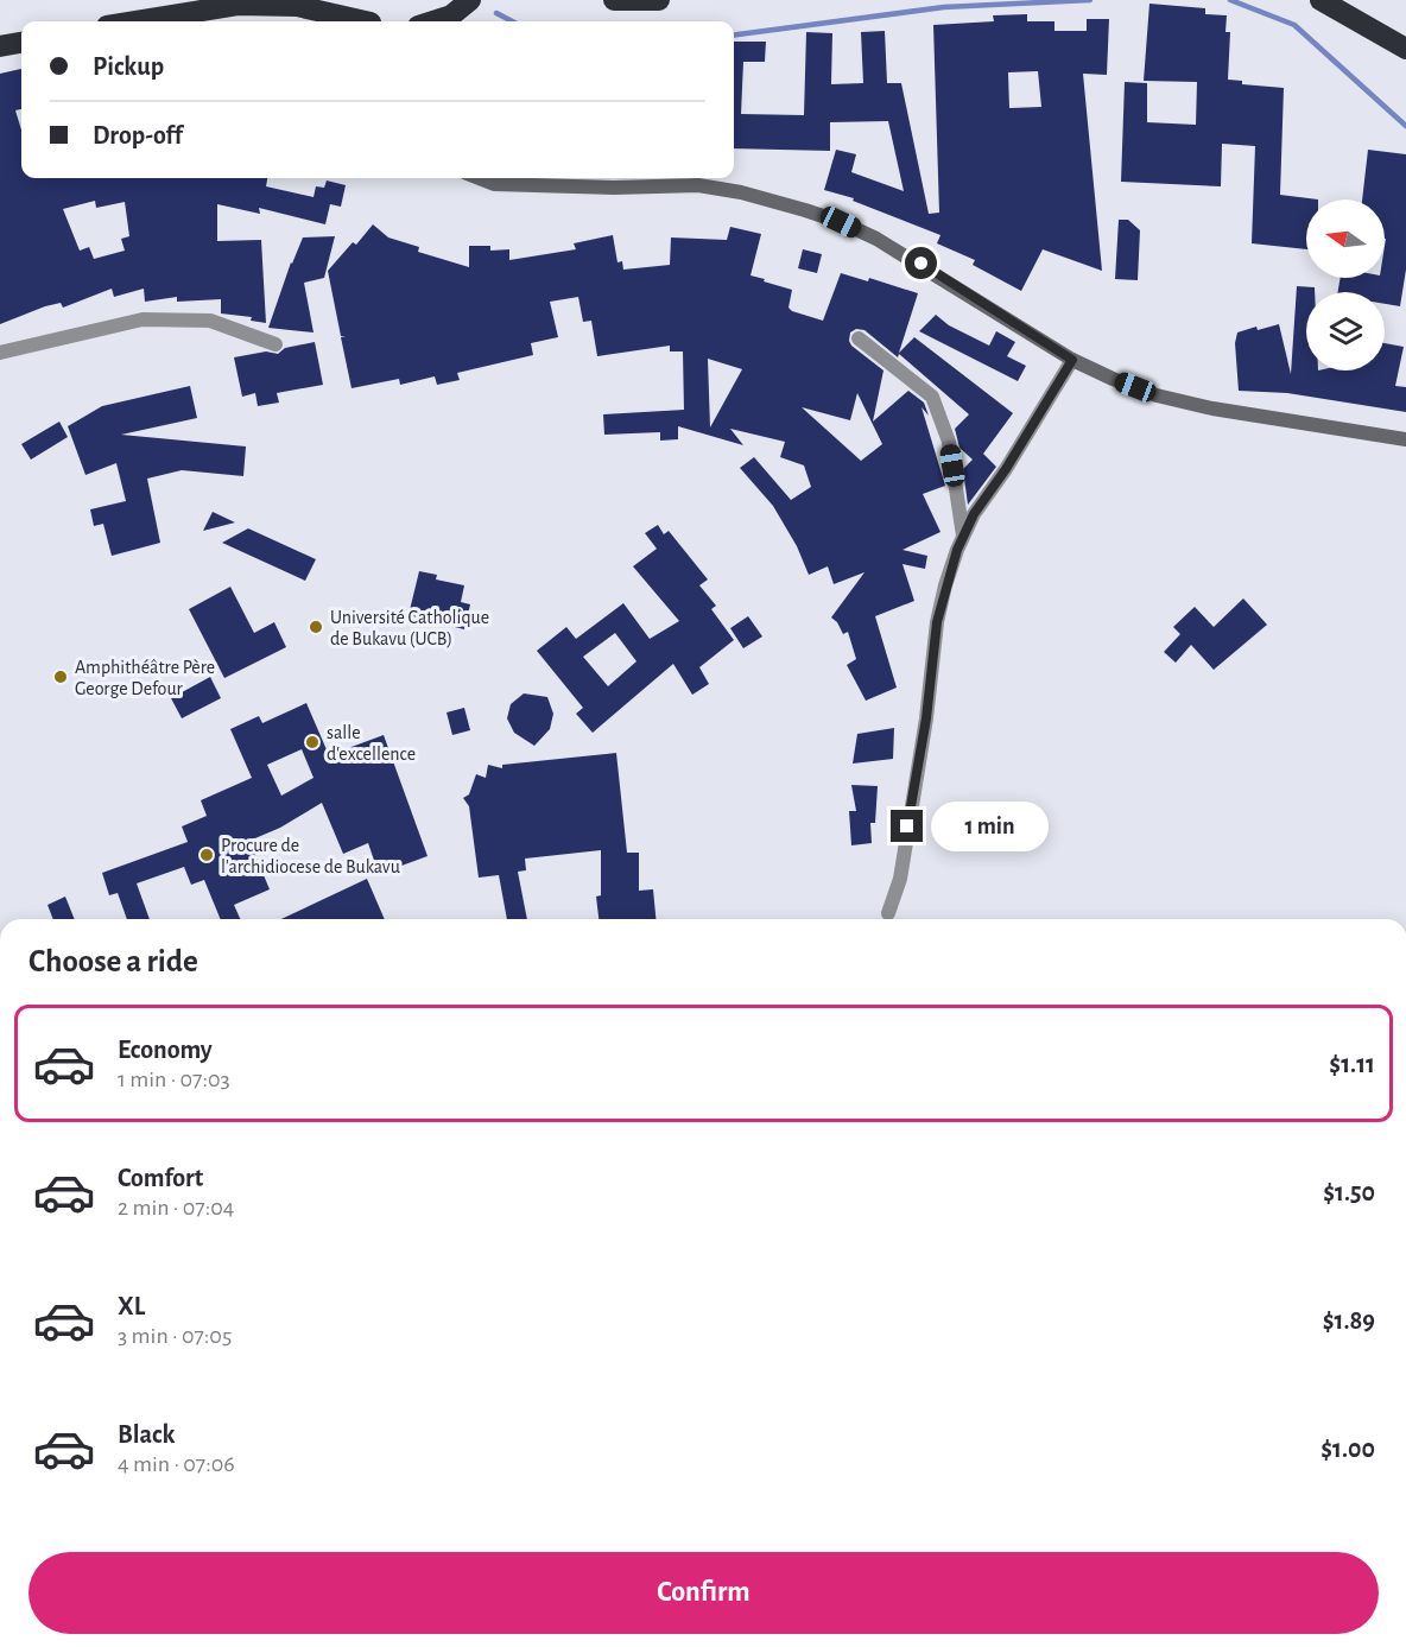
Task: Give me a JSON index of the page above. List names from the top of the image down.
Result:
{
  "places": [
    "Université Catholique de Bukavu (UCB)",
    "Amphithéâtre Père George Defour",
    "salle d'excellence",
    "Procure de l'archidiocese de Bukavu"
  ],
  "north": "left",
  "page": {
    "banner": ["Pickup", "Drop-off"],
    "bubble": "1 min",
    "heading": "Choose a ride",
    "list": [
      {
        "name": "Economy",
        "note": "1 min · 07:03",
        "value": "$1.11"
      },
      {
        "name": "Comfort",
        "note": "2 min · 07:04",
        "value": "$1.50"
      },
      {
        "name": "XL",
        "note": "3 min · 07:05",
        "value": "$1.89"
      },
      {
        "name": "Black",
        "note": "4 min · 07:06",
        "value": "$1.00"
      }
    ],
    "buttons": "Confirm"
  }
}
